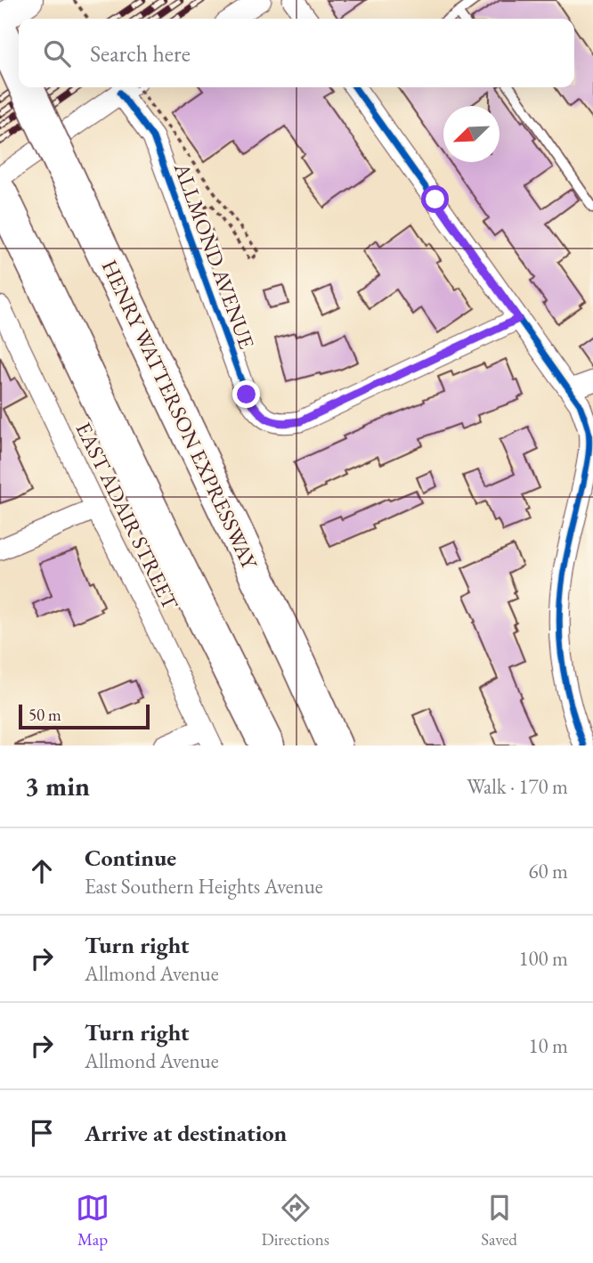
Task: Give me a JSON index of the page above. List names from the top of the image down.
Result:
{
  "streets": {
    "highway": ["HENRY WATTERSON EXPRESSWAY"],
    "street": ["ALLMOND AVENUE", "EAST ADAIR STREET"]
  },
  "scale_bar": "50 m",
  "north": "bottom left",
  "page": {
    "search": "Search here",
    "scale": "50 m",
    "heading": ["3 min", "Walk · 170 m"],
    "list": [
      ["Continue", "East Southern Heights Avenue", "60 m"],
      ["Turn right", "Allmond Avenue", "100 m"],
      ["Turn right", "Allmond Avenue", "10 m"],
      "Arrive at destination"
    ],
    "nav": ["Map", "Directions", "Saved"]
  }
}
